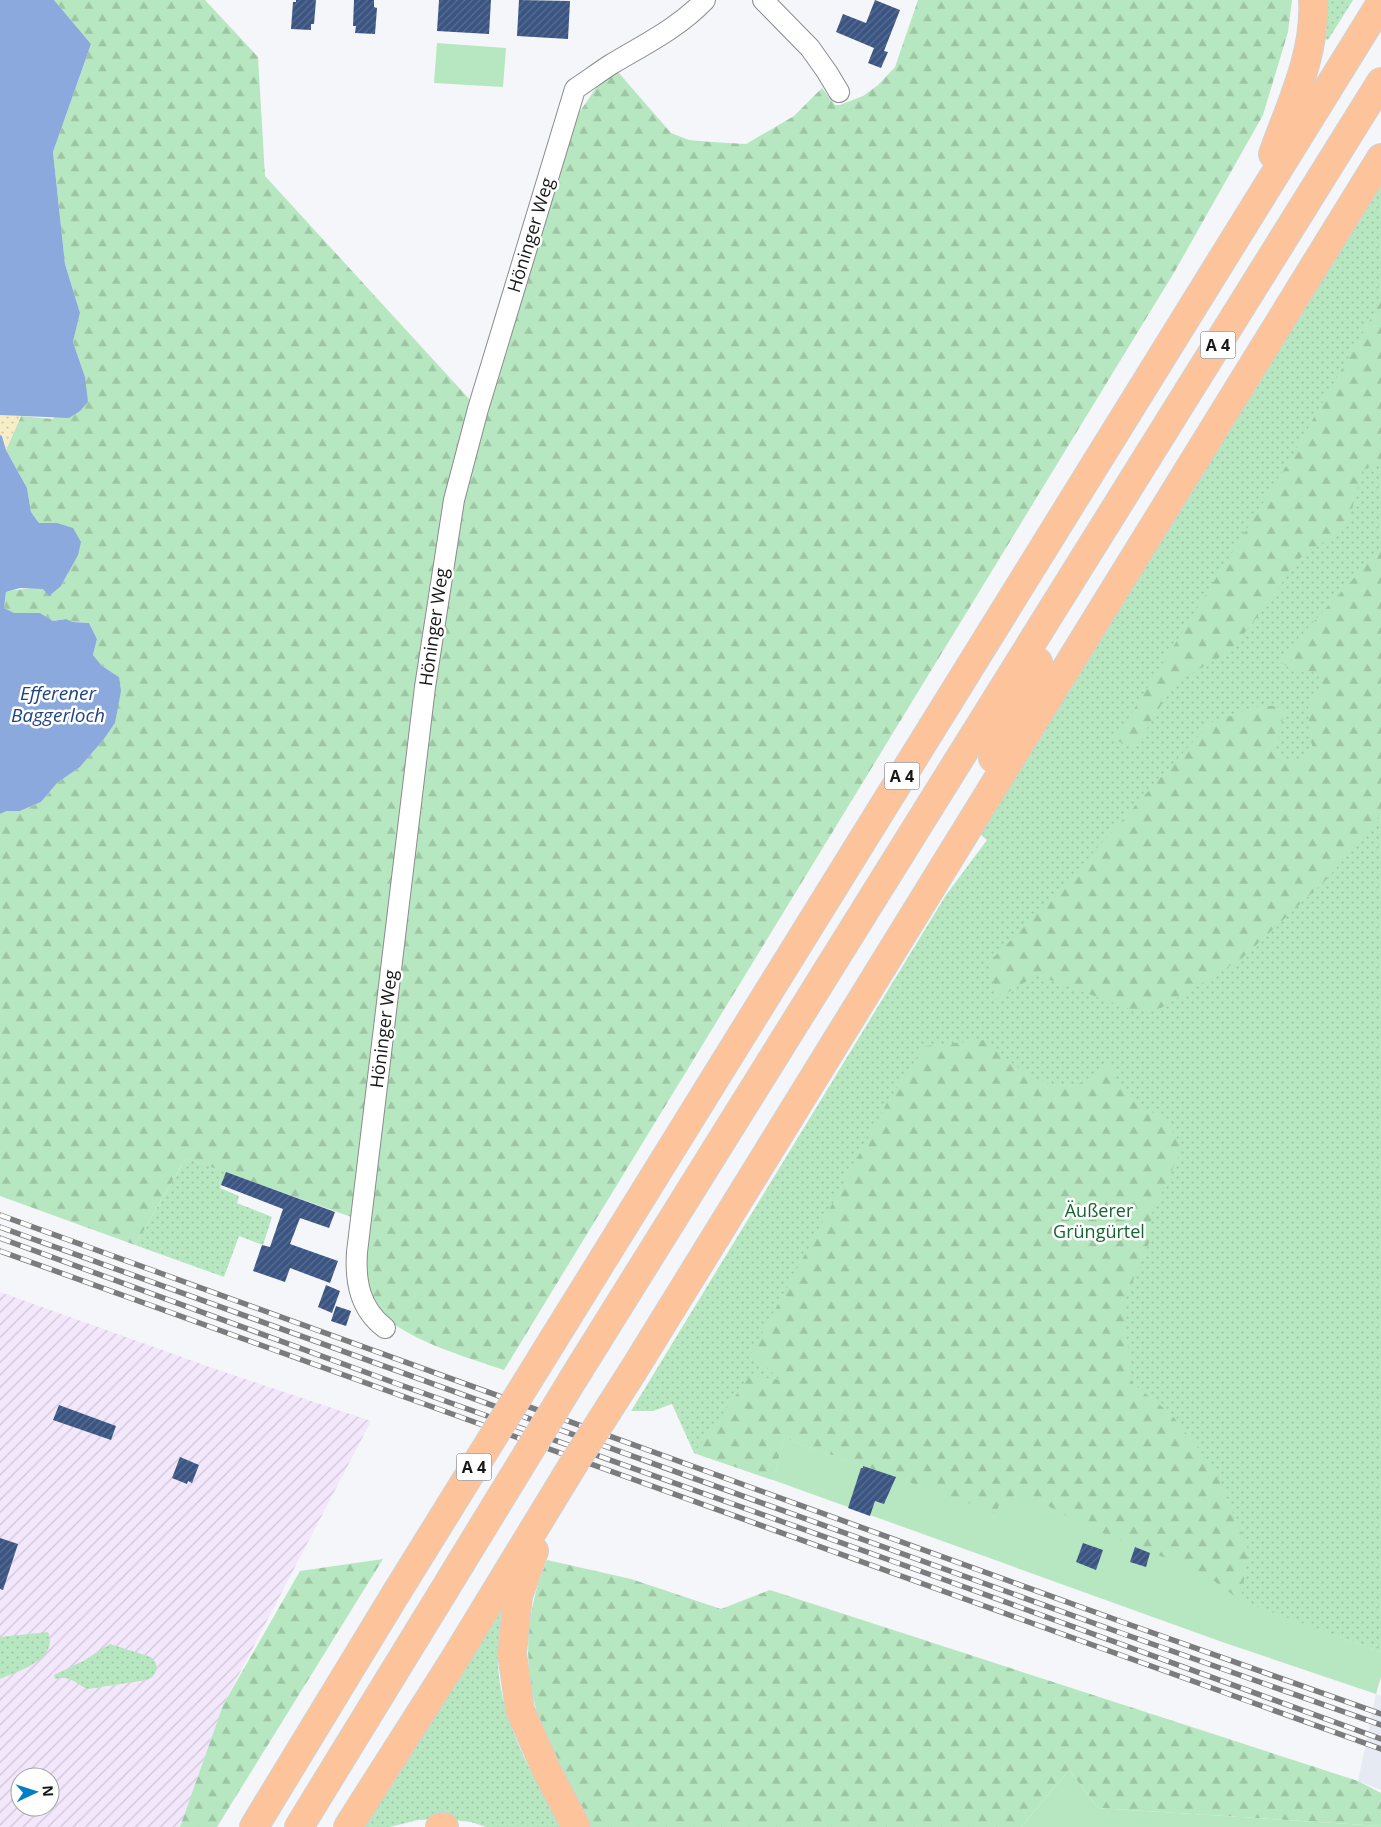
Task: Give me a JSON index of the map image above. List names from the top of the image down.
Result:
{
  "streets": {
    "highway": ["A 4"],
    "street": ["Höninger Weg"]
  },
  "water": ["Efferener Baggerloch"],
  "parks": ["Äußerer Grüngürtel"],
  "north": "right"
}
